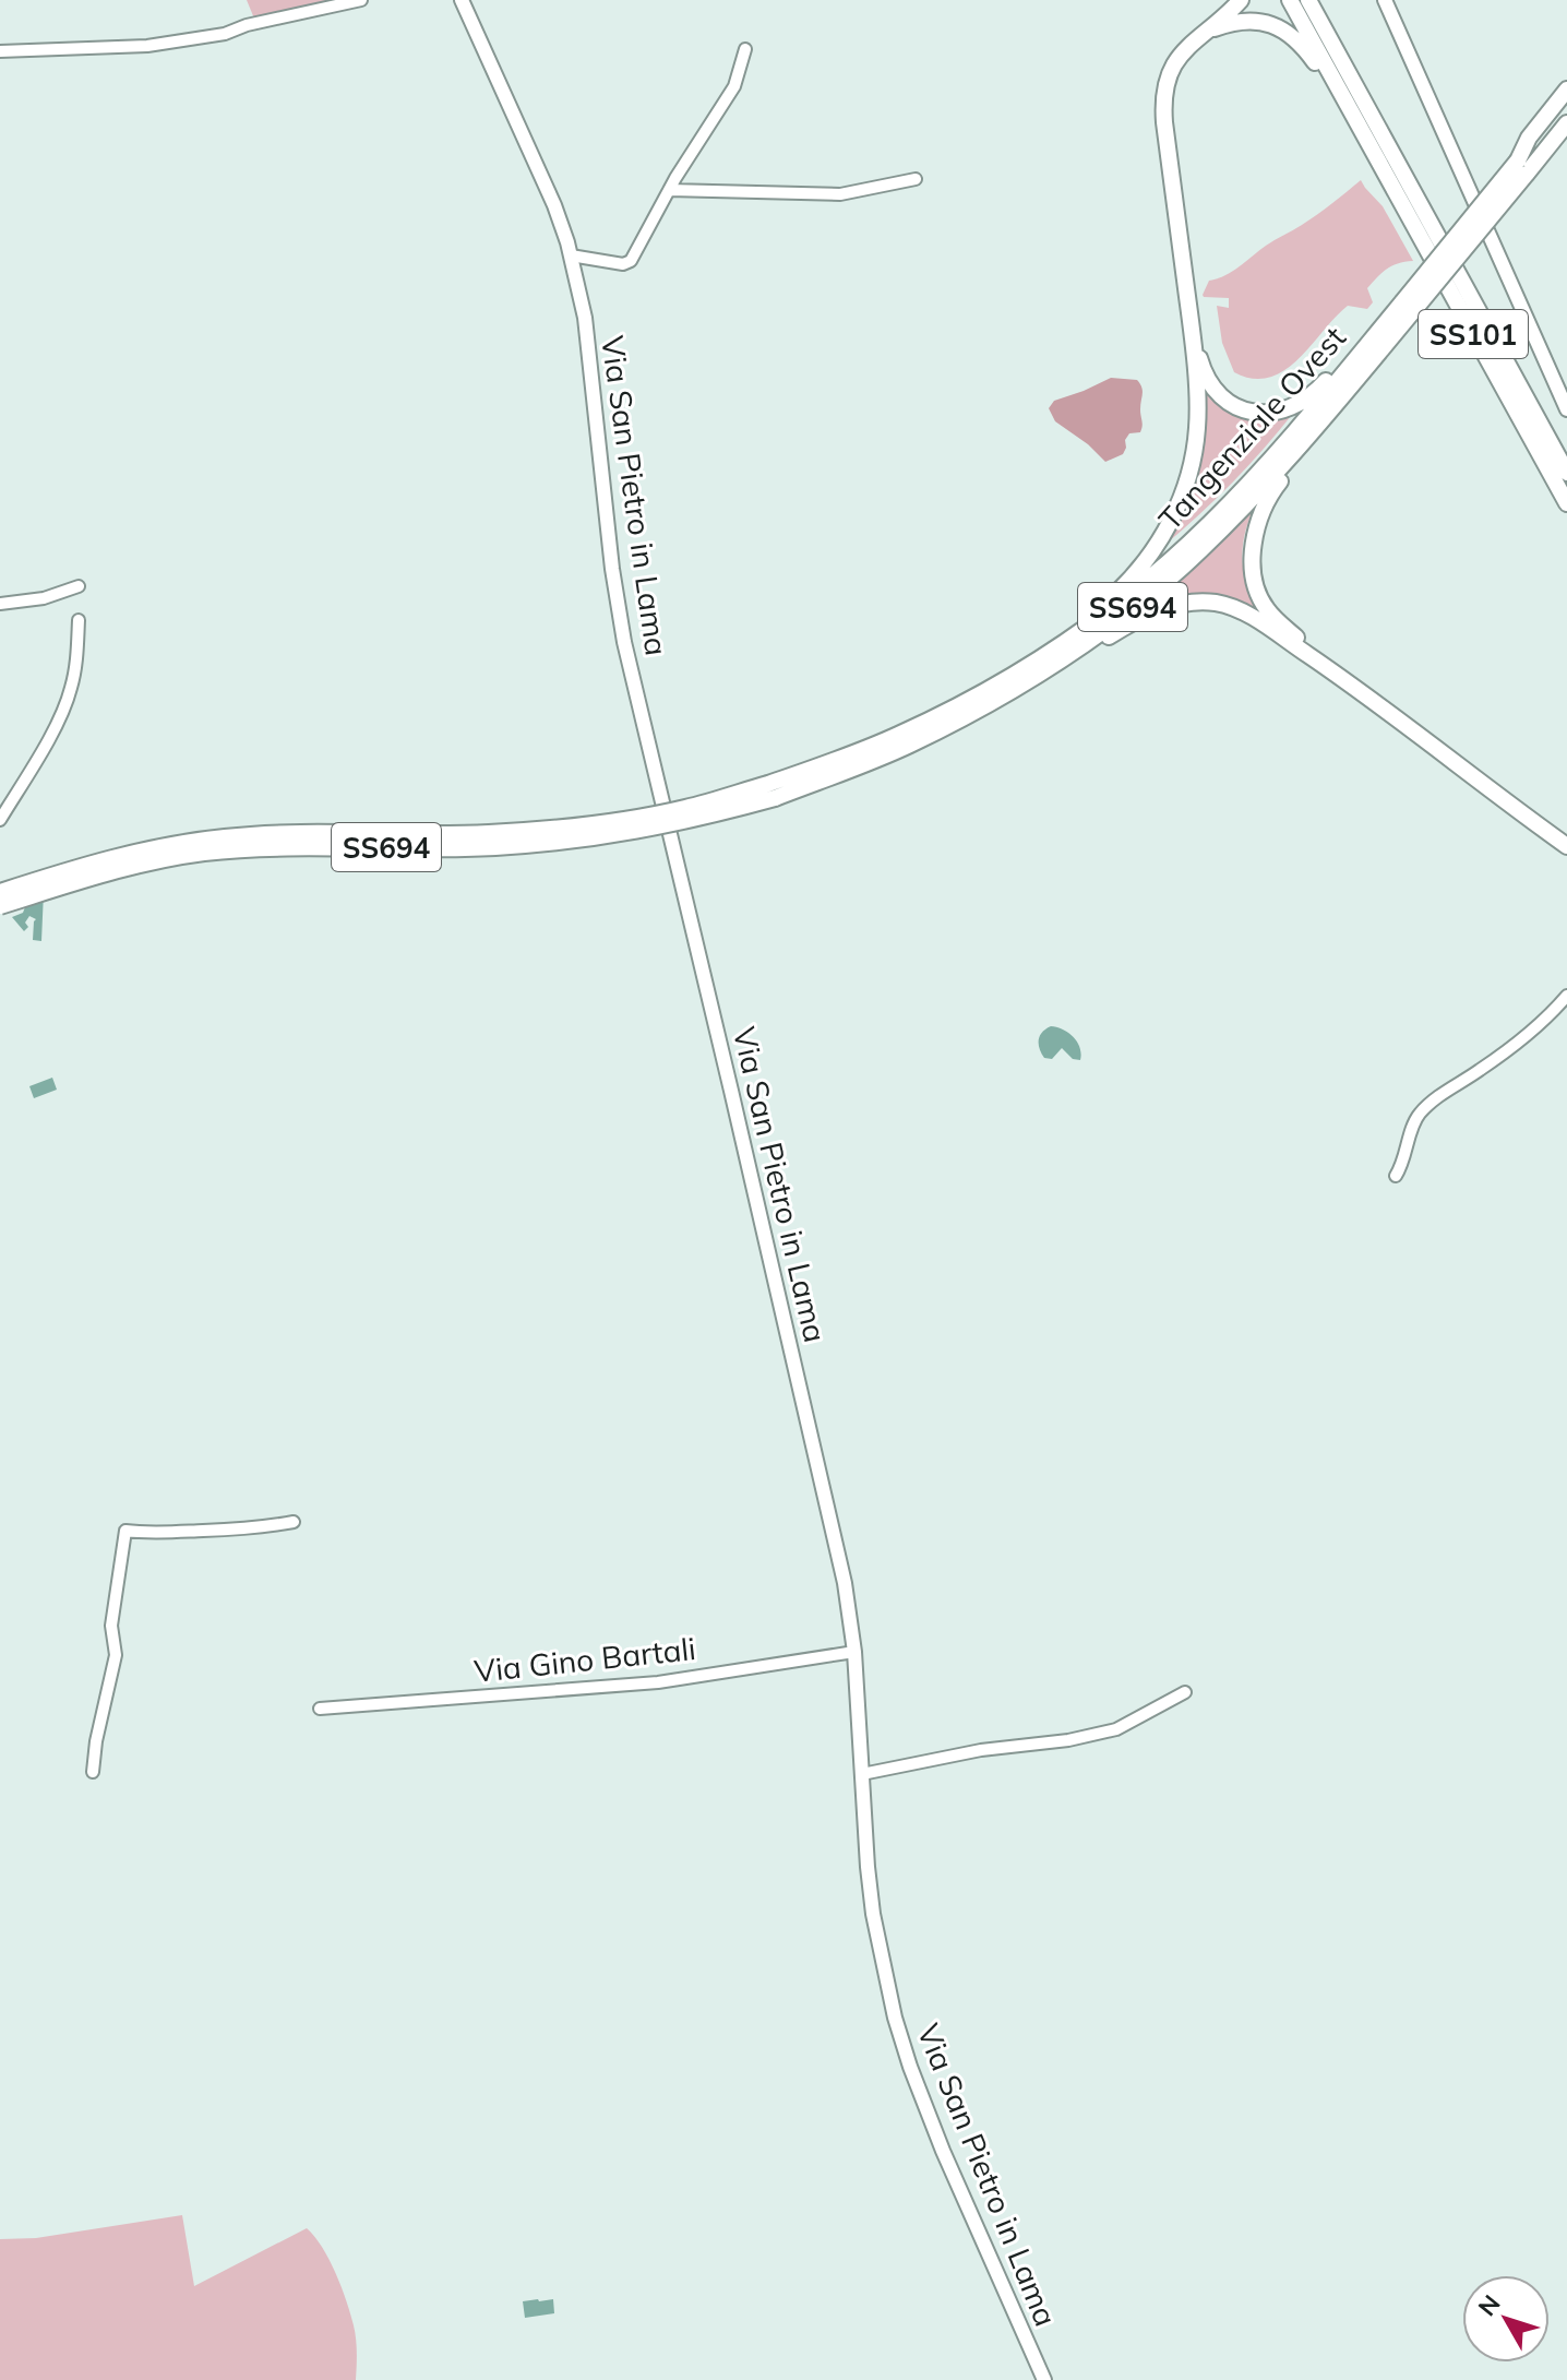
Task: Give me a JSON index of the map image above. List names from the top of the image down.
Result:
{
  "streets": {
    "highway": ["SS101", "Tangenziale Ovest", "SS694"],
    "main road": ["Via San Pietro in Lama"],
    "street": ["Via Gino Bartali"]
  },
  "crossings": [
    ["Via San Pietro in Lama", "Via Gino Bartali"]
  ],
  "north": "top left"
}
